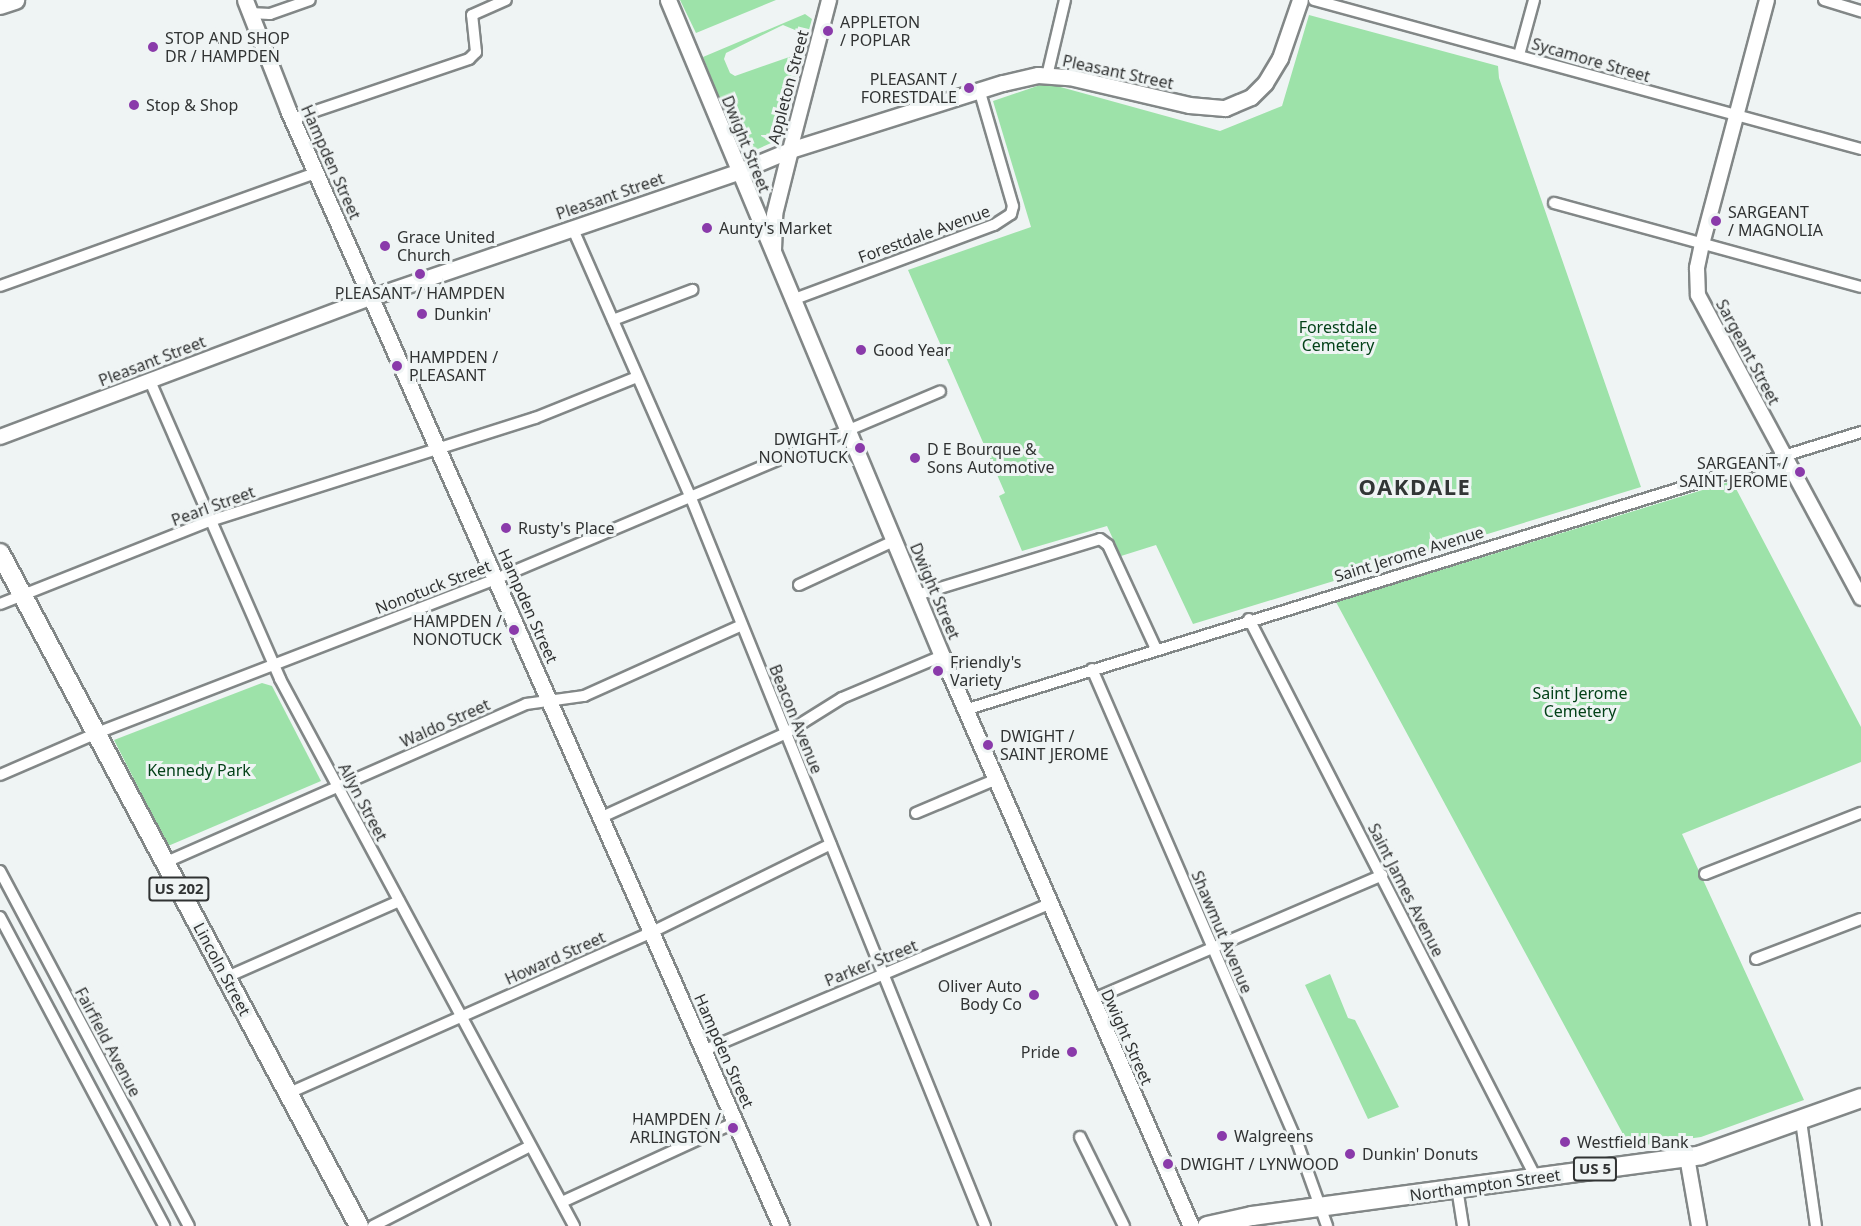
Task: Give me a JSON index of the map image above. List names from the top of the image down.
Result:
{
  "streets": {
    "main road": [
      "Pleasant Street",
      "Appleton Street",
      "Dwight Street",
      "Hampden Street",
      "US 202",
      "Lincoln Street",
      "US 5",
      "Northampton Street"
    ],
    "street": [
      "Sycamore Street",
      "Forestdale Avenue",
      "Sargeant Street",
      "Pearl Street",
      "Saint Jerome Avenue",
      "Nonotuck Street",
      "Beacon Avenue",
      "Waldo Street",
      "Allyn Street",
      "Saint James Avenue",
      "Shawmut Avenue",
      "Howard Street",
      "Parker Street",
      "Fairfield Avenue"
    ]
  },
  "crossings": [
    ["Sycamore Street", "Sargeant Street"],
    ["Pleasant Street", "Appleton Street"],
    ["Pleasant Street", "Dwight Street"],
    ["Pleasant Street", "Hampden Street"],
    ["Pleasant Street", "Forestdale Avenue"],
    ["Pleasant Street", "Beacon Avenue"],
    ["Pleasant Street", "Allyn Street"],
    ["Appleton Street", "Dwight Street"],
    ["Dwight Street", "Forestdale Avenue"],
    ["Dwight Street", "Saint Jerome Avenue"],
    ["Dwight Street", "Nonotuck Street"],
    ["Dwight Street", "Parker Street"],
    ["Hampden Street", "Pearl Street"],
    ["Hampden Street", "Nonotuck Street"],
    ["Hampden Street", "Waldo Street"],
    ["Hampden Street", "Howard Street"],
    ["Hampden Street", "Parker Street"],
    ["Sargeant Street", "Saint Jerome Avenue"],
    ["Pearl Street", "Beacon Avenue"],
    ["Pearl Street", "Allyn Street"],
    ["Pearl Street", "Lincoln Street"],
    ["Saint Jerome Avenue", "Saint James Avenue"],
    ["Saint Jerome Avenue", "Shawmut Avenue"],
    ["Nonotuck Street", "Beacon Avenue"],
    ["Nonotuck Street", "Allyn Street"],
    ["Nonotuck Street", "Lincoln Street"],
    ["Beacon Avenue", "Waldo Street"],
    ["Beacon Avenue", "Howard Street"],
    ["Beacon Avenue", "Parker Street"],
    ["Waldo Street", "Allyn Street"],
    ["Waldo Street", "Lincoln Street"],
    ["Allyn Street", "Howard Street"],
    ["Saint James Avenue", "Northampton Street"],
    ["Shawmut Avenue", "Northampton Street"],
    ["Howard Street", "Lincoln Street"]
  ],
  "districts": ["OAKDALE"],
  "parks": ["Forestdale Cemetery", "Saint Jerome Cemetery", "Kennedy Park"],
  "places": [
    "APPLETON / POPLAR",
    "STOP AND SHOP DR / HAMPDEN",
    "PLEASANT / FORESTDALE",
    "Stop & Shop",
    "SARGEANT / MAGNOLIA",
    "Aunty's Market",
    "Grace United Church",
    "PLEASANT / HAMPDEN",
    "Dunkin'",
    "Good Year",
    "HAMPDEN / PLEASANT",
    "DWIGHT / NONOTUCK",
    "D E Bourque & Sons Automotive",
    "SARGEANT / SAINT JEROME",
    "Rusty's Place",
    "HAMPDEN / NONOTUCK",
    "Friendly's Variety",
    "DWIGHT / SAINT JEROME",
    "Oliver Auto Body Co",
    "Pride",
    "HAMPDEN / ARLINGTON",
    "Walgreens",
    "Westfield Bank",
    "Dunkin' Donuts",
    "DWIGHT / LYNWOOD"
  ]
}
